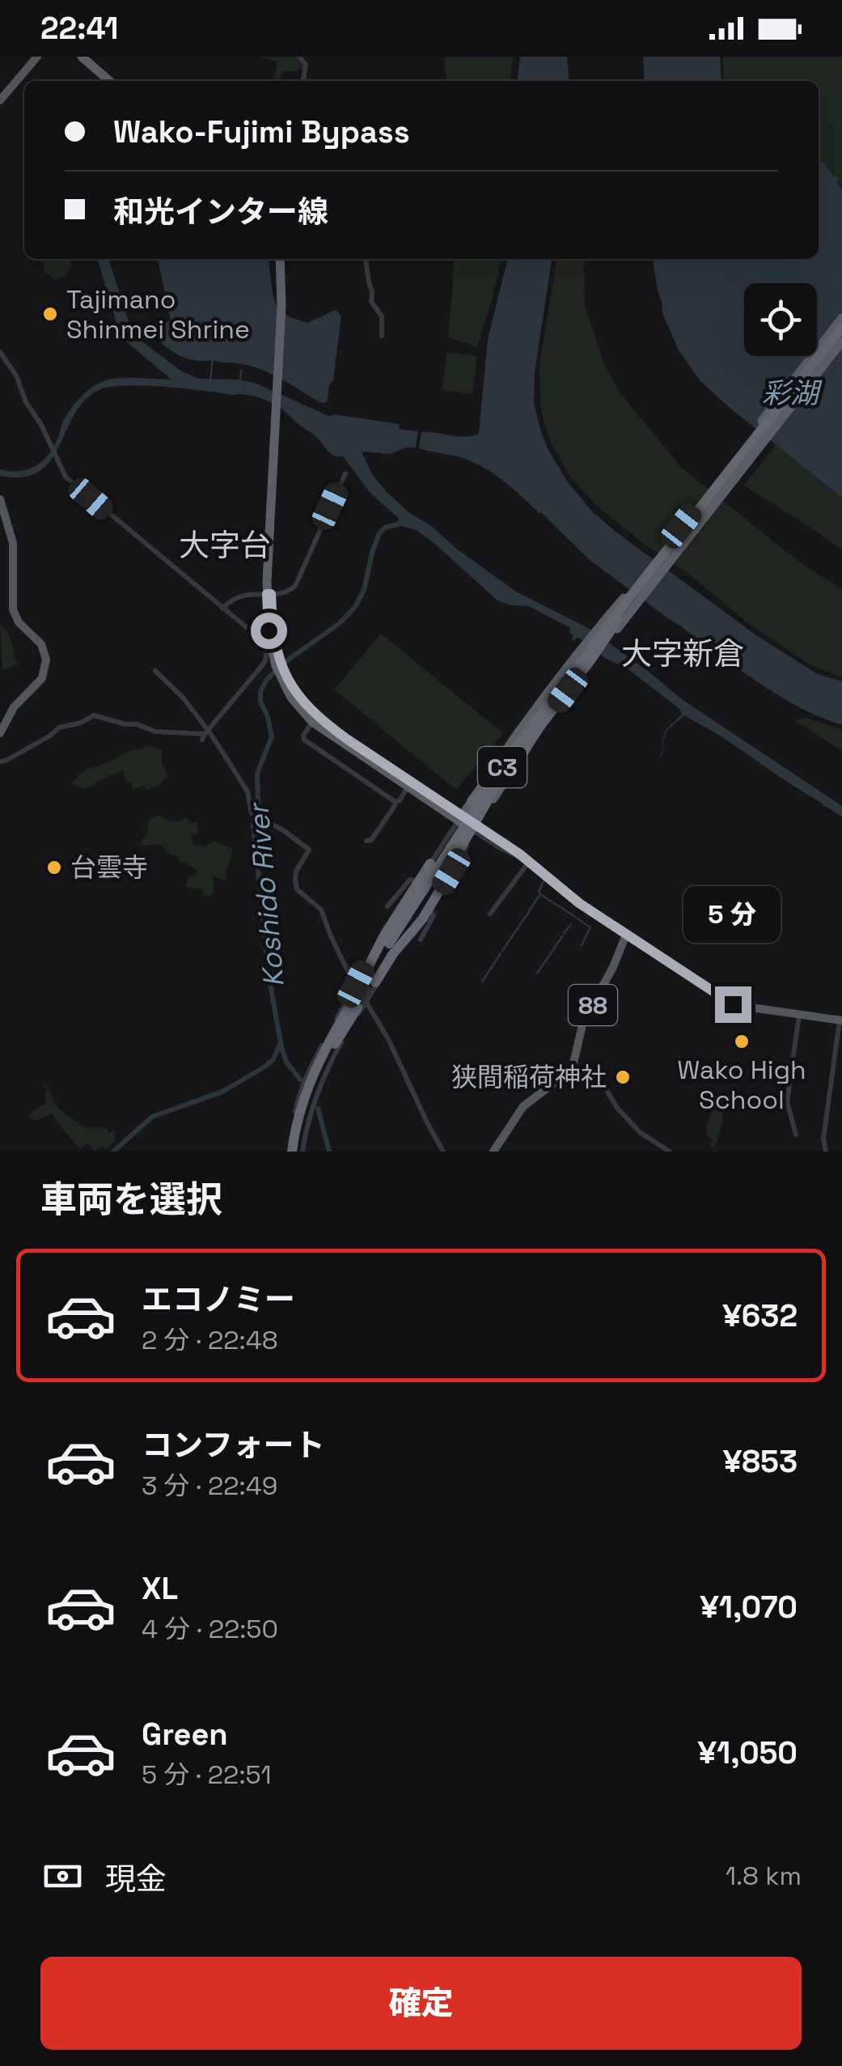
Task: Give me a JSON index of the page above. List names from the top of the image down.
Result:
{
  "streets": {
    "highway": ["C3"],
    "main road": ["88"]
  },
  "districts": ["大字台", "大字新倉"],
  "water": ["彩湖", "Koshido River"],
  "places": [
    "Tajimano Shinmei Shrine",
    "台雲寺",
    "Wako High School",
    "狭間稲荷神社"
  ],
  "page": {
    "status": "22:41",
    "banner": ["Wako-Fujimi Bypass", "和光インター線"],
    "bubble": "5 分",
    "heading": "車両を選択",
    "list": [
      {
        "name": "エコノミー",
        "note": "2 分 · 22:48",
        "value": "¥632"
      },
      {
        "name": "コンフォート",
        "note": "3 分 · 22:49",
        "value": "¥853"
      },
      {
        "name": "XL",
        "note": "4 分 · 22:50",
        "value": "¥1,070"
      },
      {
        "name": "Green",
        "note": "5 分 · 22:51",
        "value": "¥1,050"
      }
    ],
    "pay": ["現金", "1.8 km"],
    "buttons": "確定"
  }
}
